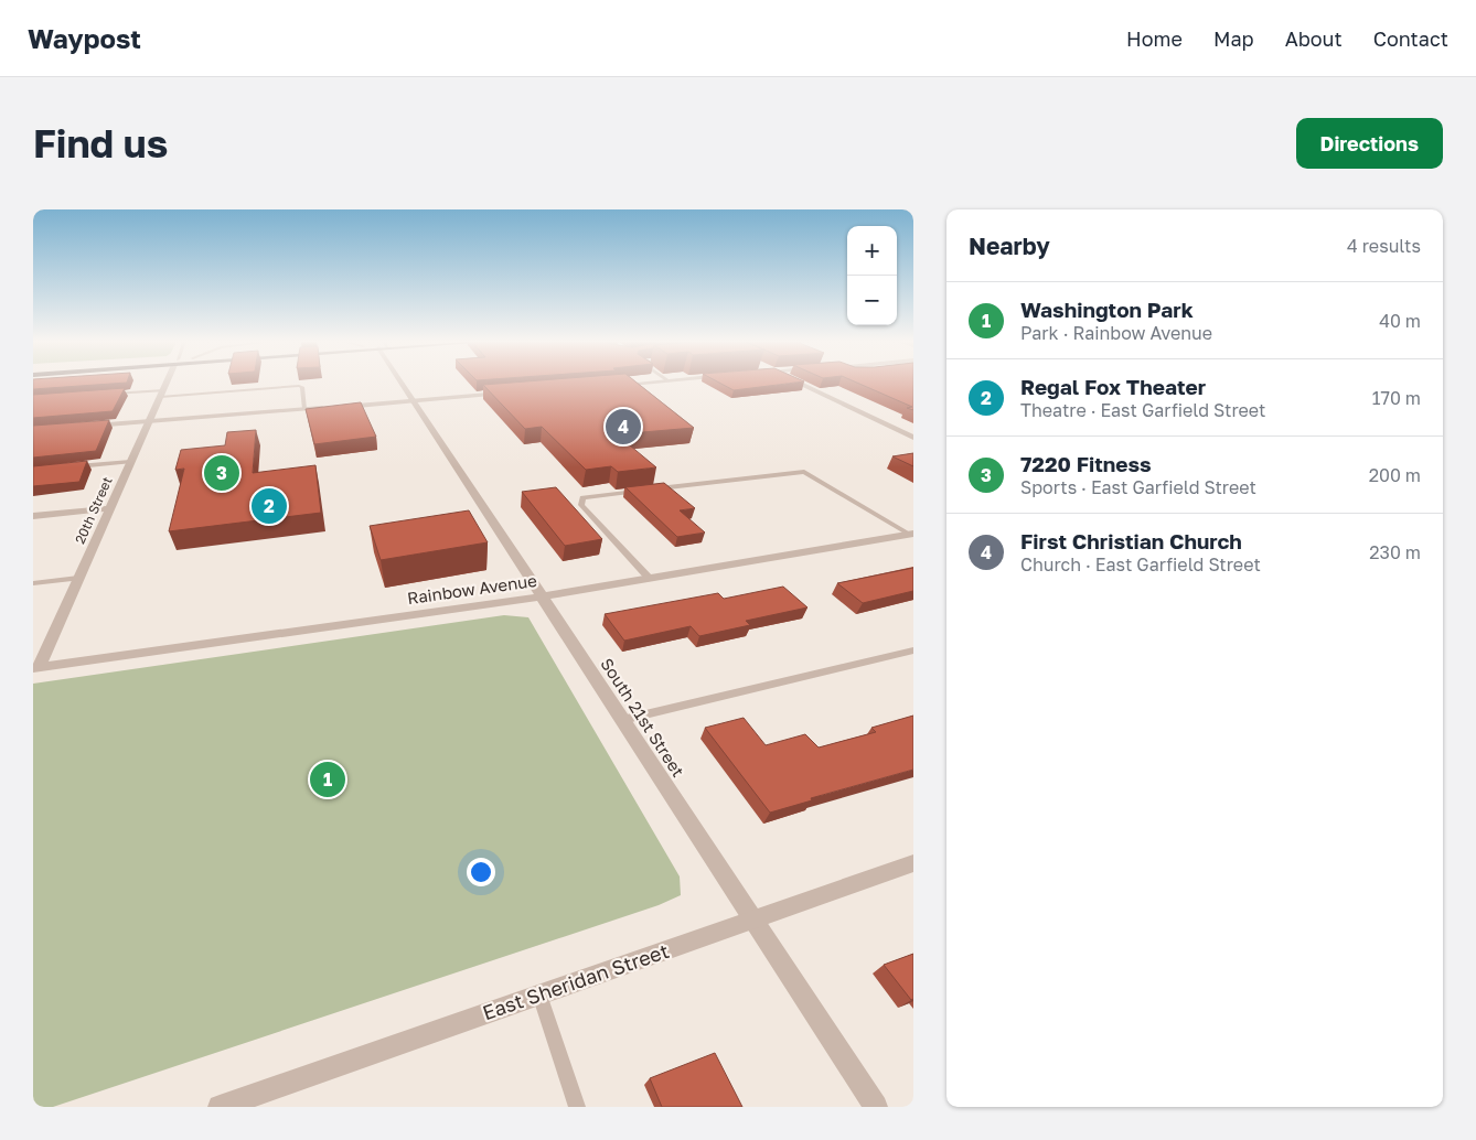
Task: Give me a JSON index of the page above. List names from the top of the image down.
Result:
{
  "streets": {
    "street": [
      "20th Street",
      "Rainbow Avenue",
      "South 21st Street",
      "East Sheridan Street"
    ]
  },
  "crossings": [
    ["20th Street", "Rainbow Avenue"],
    ["Rainbow Avenue", "South 21st Street"],
    ["South 21st Street", "East Sheridan Street"]
  ],
  "page": {
    "header": "Waypost",
    "nav": [
      "Home",
      "Map",
      "About",
      "Contact"
    ],
    "buttons": "Directions",
    "title": "Find us",
    "heading": ["Nearby", "4 results"],
    "map_buttons": ["+", "−"],
    "list": [
      {
        "mark": "1",
        "name": "Washington Park",
        "note": "Park · Rainbow Avenue",
        "value": "40 m"
      },
      {
        "mark": "2",
        "name": "Regal Fox Theater",
        "note": "Theatre · East Garfield Street",
        "value": "170 m"
      },
      {
        "mark": "3",
        "name": "7220 Fitness",
        "note": "Sports · East Garfield Street",
        "value": "200 m"
      },
      {
        "mark": "4",
        "name": "First Christian Church",
        "note": "Church · East Garfield Street",
        "value": "230 m"
      }
    ],
    "pins": [
      "4",
      "3",
      "2",
      "1"
    ]
  }
}
